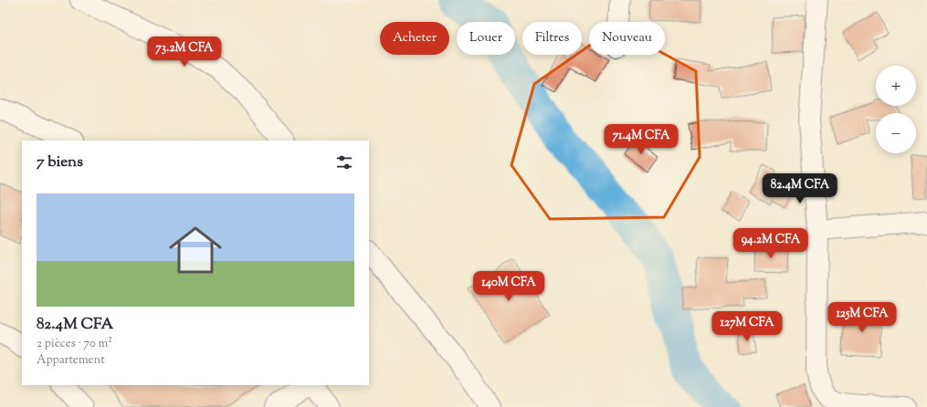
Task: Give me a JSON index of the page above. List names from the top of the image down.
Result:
{
  "page": {
    "chip": [
      "Acheter",
      "Louer",
      "Filtres",
      "Nouveau"
    ],
    "price": [
      "73.2M CFA",
      "71.4M CFA",
      "82.4M CFA",
      "94.2M CFA",
      "140M CFA",
      "125M CFA",
      "127M CFA"
    ],
    "map_buttons": ["+", "−"],
    "heading": "7 biens",
    "list": [
      {
        "name": "82.4M CFA",
        "note": "2 pièces · 70 m² · Appartement"
      }
    ]
  }
}
